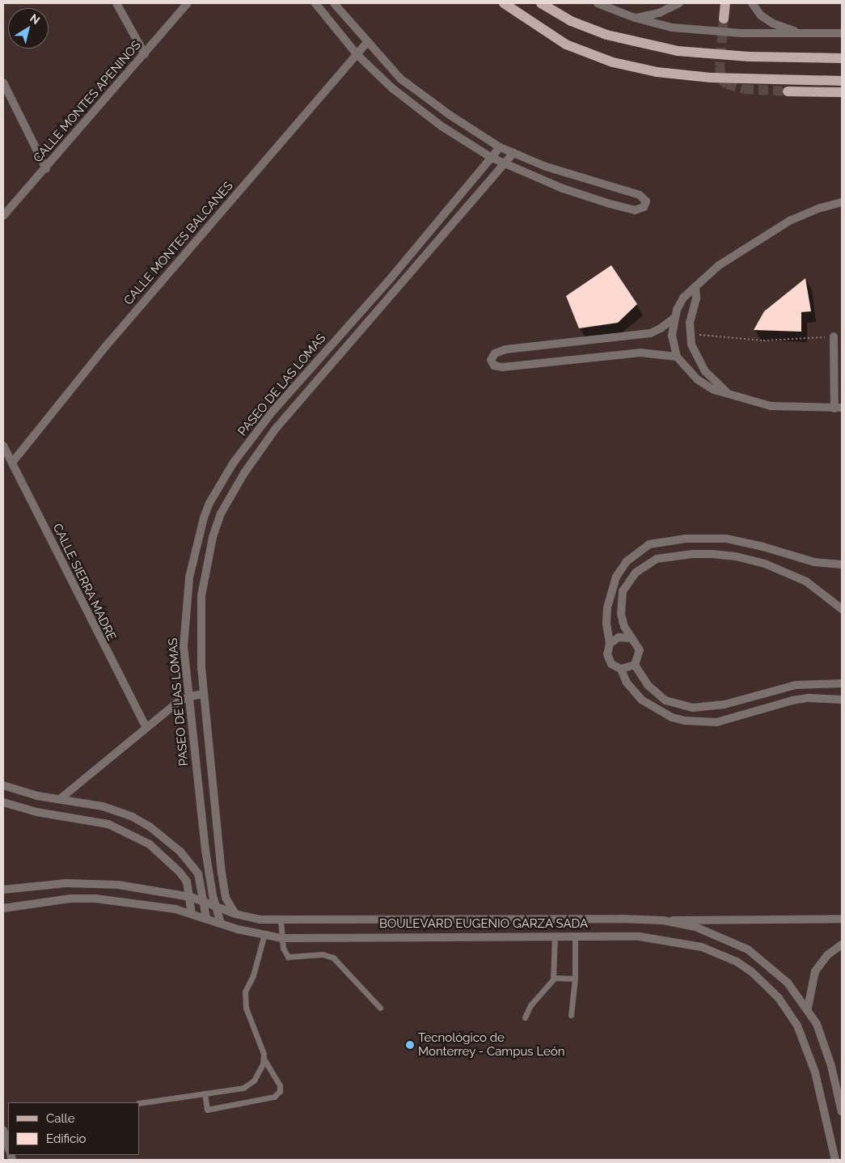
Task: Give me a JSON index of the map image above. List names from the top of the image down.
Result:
{
  "streets": {
    "street": [
      "CALLE MONTES APENINOS",
      "CALLE MONTES BALCANES",
      "PASEO DE LAS LOMAS",
      "CALLE SIERRA MADRE",
      "BOULEVARD EUGENIO GARZA SADA"
    ]
  },
  "crossings": [
    ["CALLE MONTES BALCANES", "CALLE SIERRA MADRE"],
    ["PASEO DE LAS LOMAS", "BOULEVARD EUGENIO GARZA SADA"]
  ],
  "places": ["Tecnológico de Monterrey - Campus León"],
  "legend": ["Calle", "Edificio"],
  "north": "top right"
}
